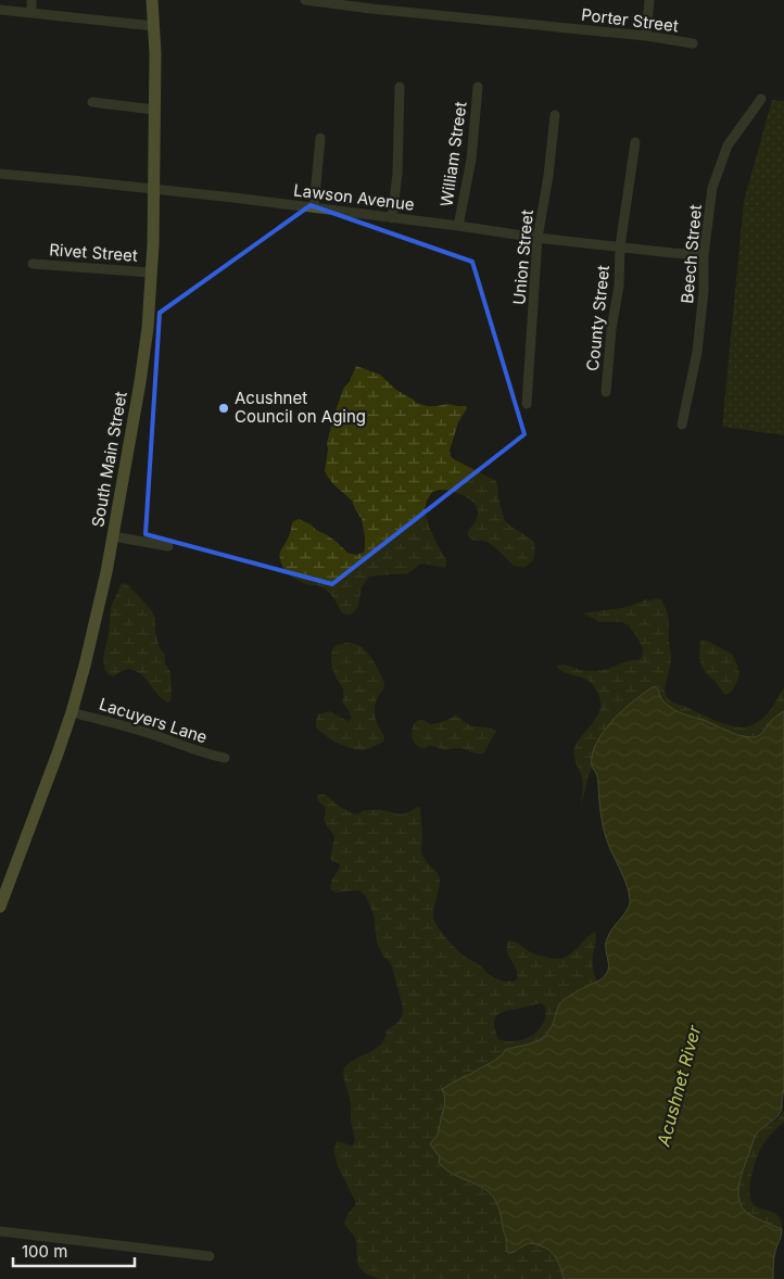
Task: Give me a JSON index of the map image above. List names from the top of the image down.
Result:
{
  "streets": {
    "main road": ["South Main Street"],
    "street": [
      "Porter Street",
      "William Street",
      "Lawson Avenue",
      "Rivet Street",
      "Beech Street",
      "Union Street",
      "County Street",
      "Lacuyers Lane"
    ]
  },
  "crossings": [
    ["William Street", "Lawson Avenue"],
    ["Lawson Avenue", "Beech Street"],
    ["Lawson Avenue", "Union Street"],
    ["Lawson Avenue", "County Street"],
    ["Lawson Avenue", "South Main Street"],
    ["Rivet Street", "South Main Street"],
    ["South Main Street", "Lacuyers Lane"]
  ],
  "water": ["Acushnet River"],
  "places": ["Acushnet Council on Aging"],
  "scale_bar": "100 m"
}
